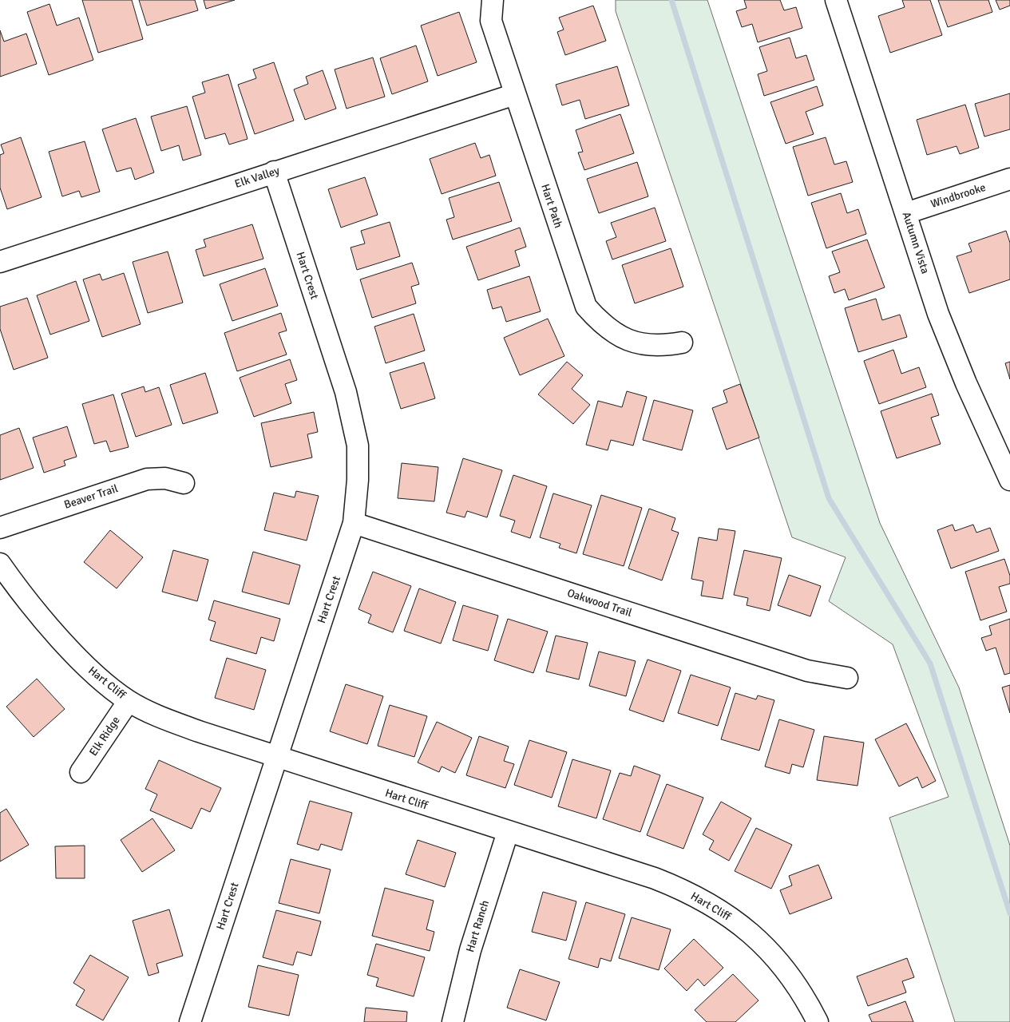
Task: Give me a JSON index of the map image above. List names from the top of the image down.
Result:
{
  "streets": {
    "street": [
      "Elk Valley",
      "Windbrooke",
      "Hart Path",
      "Autumn Vista",
      "Hart Crest",
      "Beaver Trail",
      "Oakwood Trail",
      "Hart Cliff",
      "Elk Ridge",
      "Hart Ranch"
    ]
  },
  "crossings": [
    ["Elk Valley", "Hart Path"],
    ["Elk Valley", "Hart Crest"],
    ["Windbrooke", "Autumn Vista"],
    ["Hart Crest", "Oakwood Trail"],
    ["Hart Crest", "Hart Cliff"],
    ["Hart Cliff", "Elk Ridge"],
    ["Hart Cliff", "Hart Ranch"]
  ]
}
